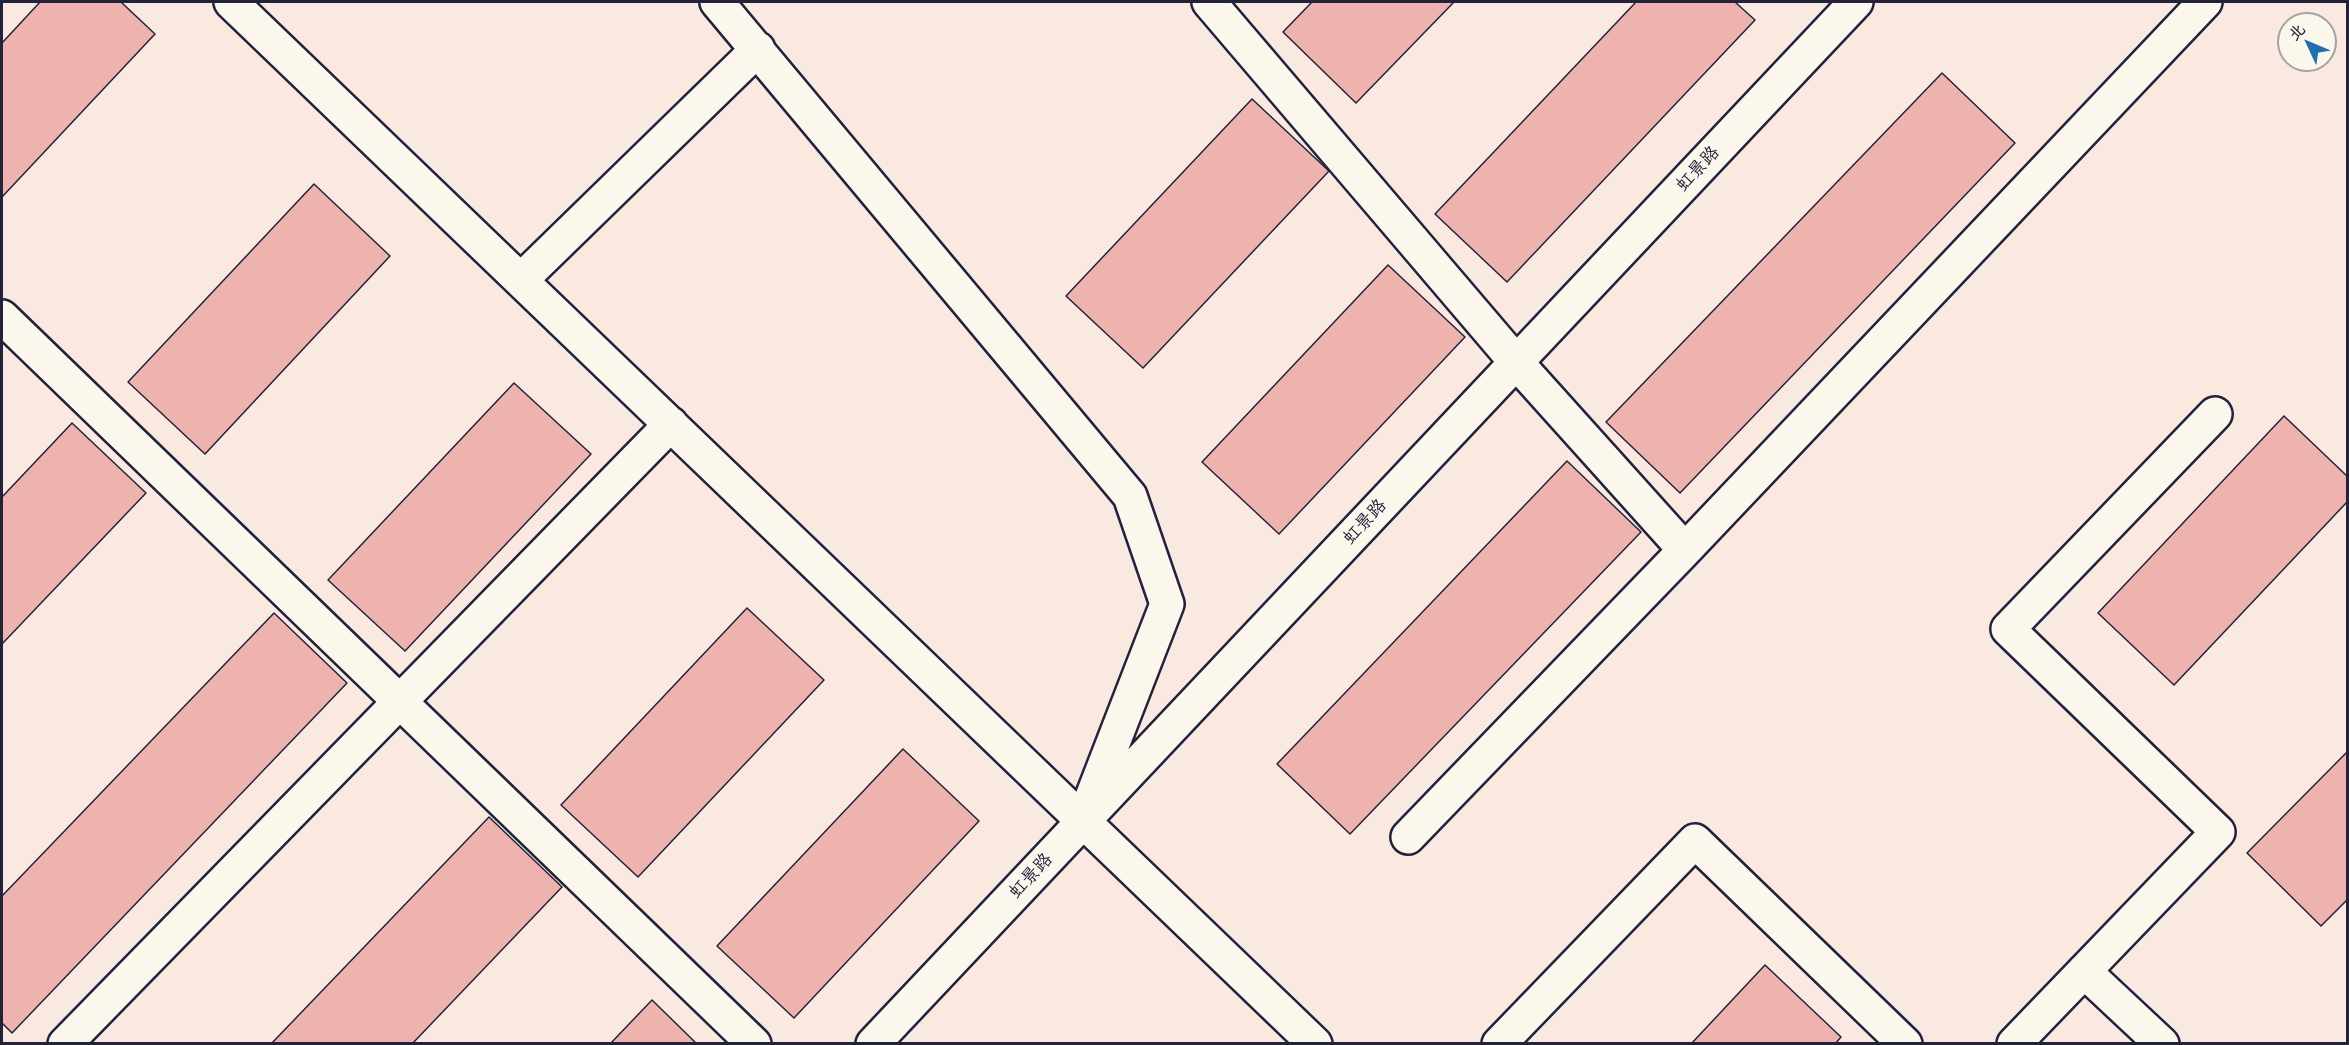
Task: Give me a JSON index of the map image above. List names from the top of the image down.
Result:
{
  "streets": {
    "street": ["虹景路"]
  },
  "north": "top left"
}
